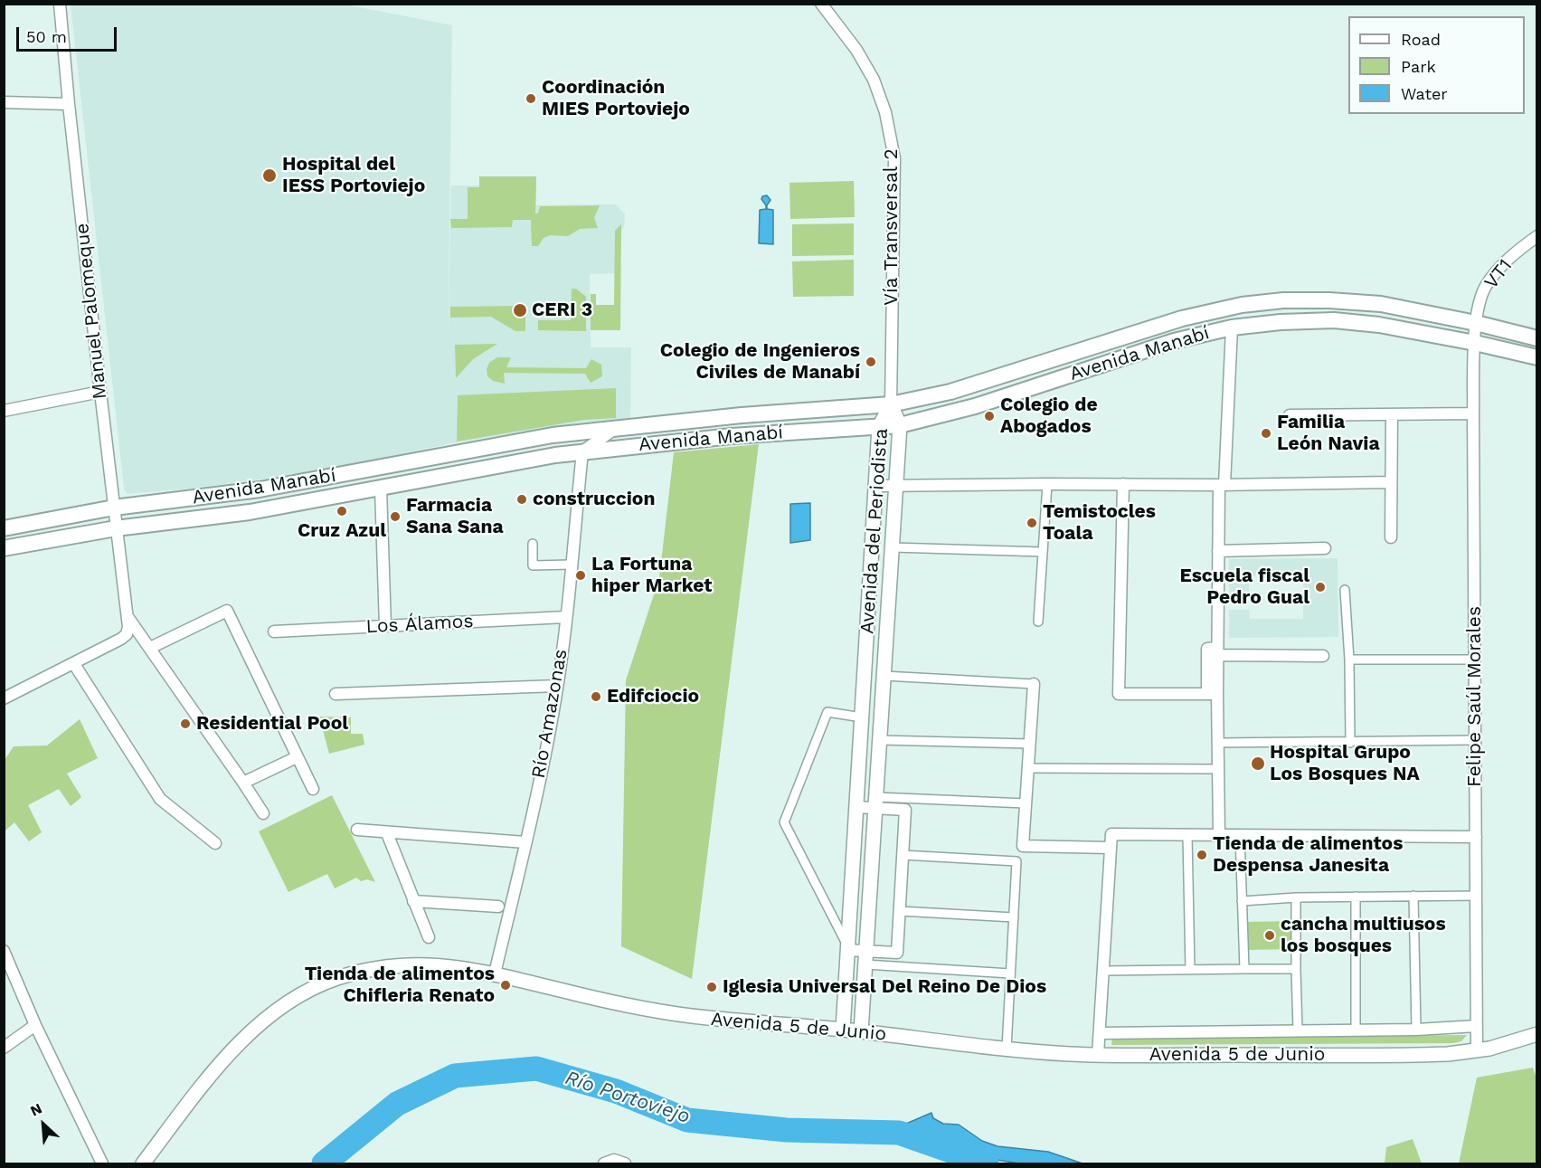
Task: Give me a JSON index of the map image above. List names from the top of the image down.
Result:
{
  "streets": {
    "main road": ["Avenida Manabí"],
    "street": [
      "Vía Transversal 2",
      "VT1",
      "Manuel Palomeque",
      "Avenida del Periodista",
      "Los Álamos",
      "Felipe Saúl Morales",
      "Río Amazonas",
      "Avenida 5 de Junio"
    ]
  },
  "crossings": [
    ["Vía Transversal 2", "Avenida Manabí"],
    ["Vía Transversal 2", "Avenida del Periodista"],
    ["VT1", "Avenida Manabí"],
    ["VT1", "Felipe Saúl Morales"],
    ["Manuel Palomeque", "Avenida Manabí"],
    ["Avenida Manabí", "Avenida del Periodista"],
    ["Avenida Manabí", "Felipe Saúl Morales"],
    ["Avenida Manabí", "Río Amazonas"],
    ["Avenida del Periodista", "Avenida 5 de Junio"],
    ["Los Álamos", "Río Amazonas"],
    ["Felipe Saúl Morales", "Avenida 5 de Junio"],
    ["Río Amazonas", "Avenida 5 de Junio"]
  ],
  "water": ["Río Portoviejo"],
  "places": [
    "Coordinación MIES Portoviejo",
    "Hospital del IESS Portoviejo",
    "CERI 3",
    "Colegio de Ingenieros Civiles de Manabí",
    "Colegio de Abogados",
    "Familia León Navia",
    "construccion",
    "Cruz Azul",
    "Farmacia Sana Sana",
    "Temistocles Toala",
    "La Fortuna hiper Market",
    "Escuela fiscal Pedro Gual",
    "Edifciocio",
    "Residential Pool",
    "Hospital Grupo Los Bosques NA",
    "Tienda de alimentos Despensa Janesita",
    "cancha multiusos los bosques",
    "Tienda de alimentos Chifleria Renato",
    "Iglesia Universal Del Reino De Dios"
  ],
  "legend": ["Road", "Park", "Water"],
  "scale_bar": "50 m",
  "north": "top left"
}
